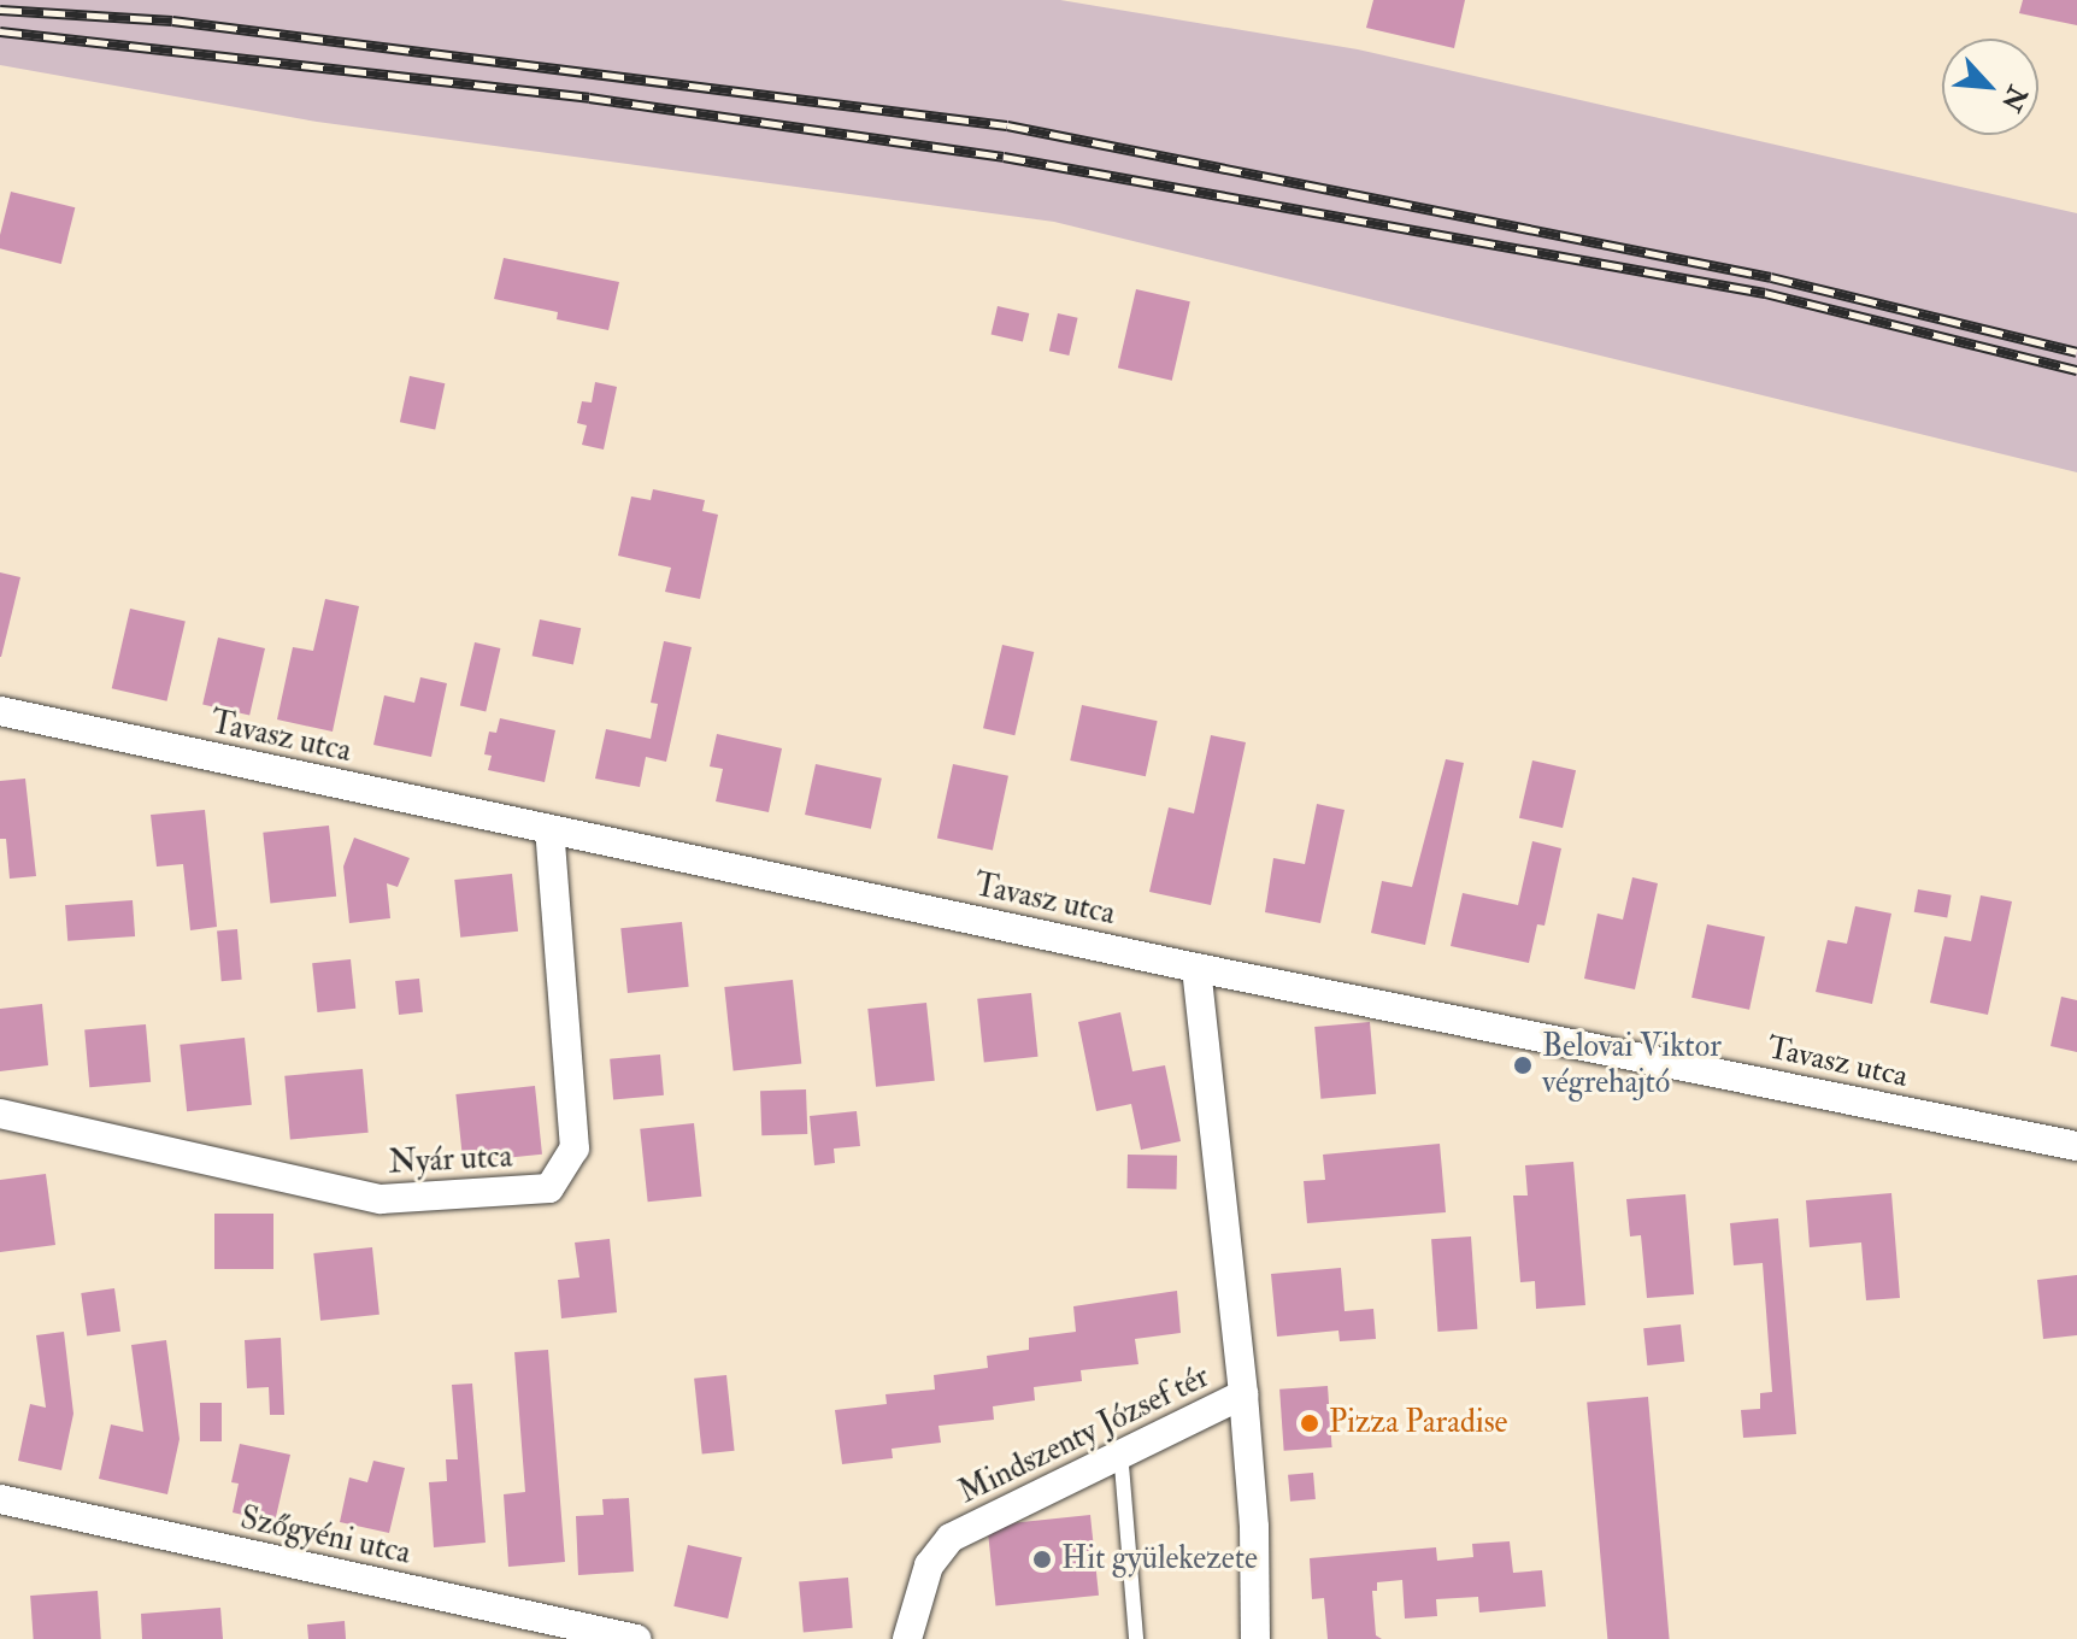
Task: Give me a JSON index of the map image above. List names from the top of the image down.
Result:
{
  "streets": {
    "street": [
      "Tavasz utca",
      "Nyár utca",
      "Mindszenty József tér",
      "Szőgyéni utca"
    ]
  },
  "crossings": [
    ["Tavasz utca", "Nyár utca"],
    ["Tavasz utca", "Mindszenty József tér"]
  ],
  "places": ["Belovai Viktor végrehajtó", "Pizza Paradise", "Hit gyülekezete"],
  "north": "bottom right"
}
